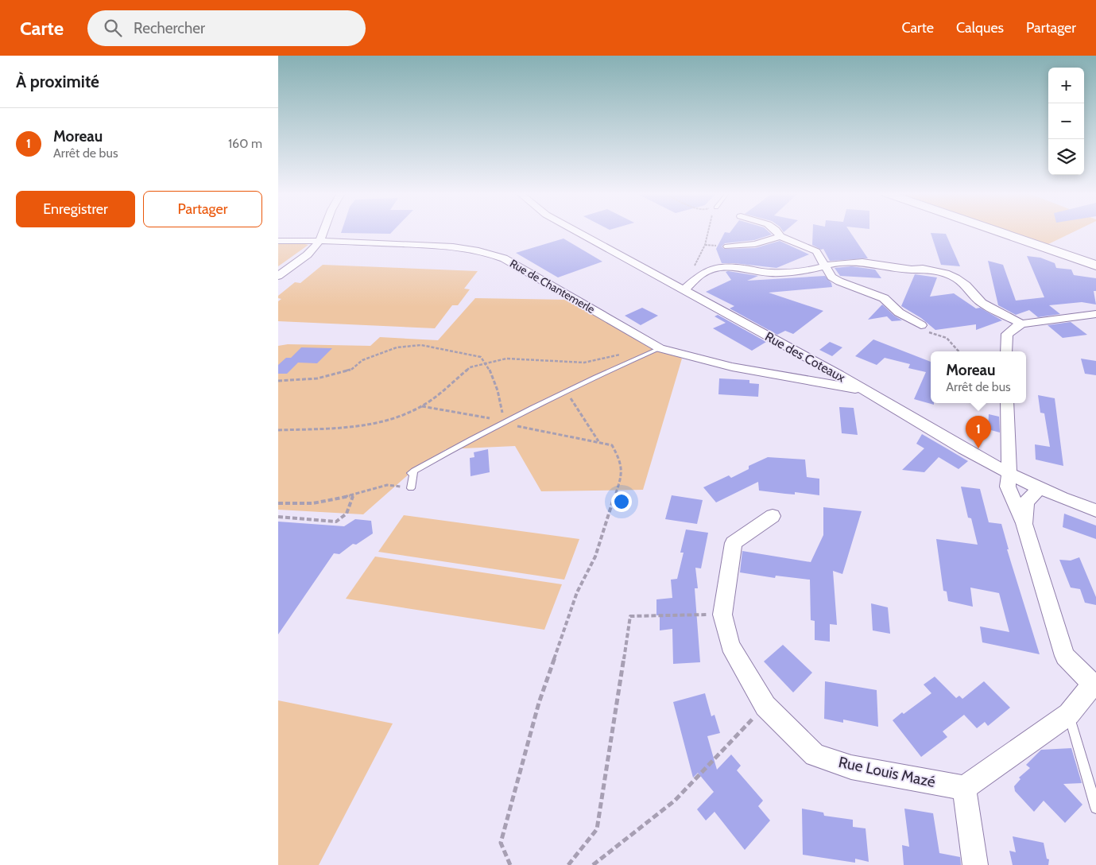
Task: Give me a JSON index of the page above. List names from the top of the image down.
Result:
{
  "streets": {
    "street": ["Rue de Chantemerle", "Rue des Coteaux", "Rue Louis Mazé"]
  },
  "crossings": [
    ["Rue de Chantemerle", "Rue des Coteaux"]
  ],
  "page": {
    "header": "Carte",
    "search": "Rechercher",
    "nav": ["Carte", "Calques", "Partager"],
    "heading": "À proximité",
    "map_buttons": ["+", "−"],
    "list": [
      {
        "mark": "1",
        "name": "Moreau",
        "note": "Arrêt de bus",
        "value": "160 m"
      }
    ],
    "buttons": ["Enregistrer", "Partager"],
    "popup": ["Moreau", "Arrêt de bus"],
    "pins": "1"
  }
}
